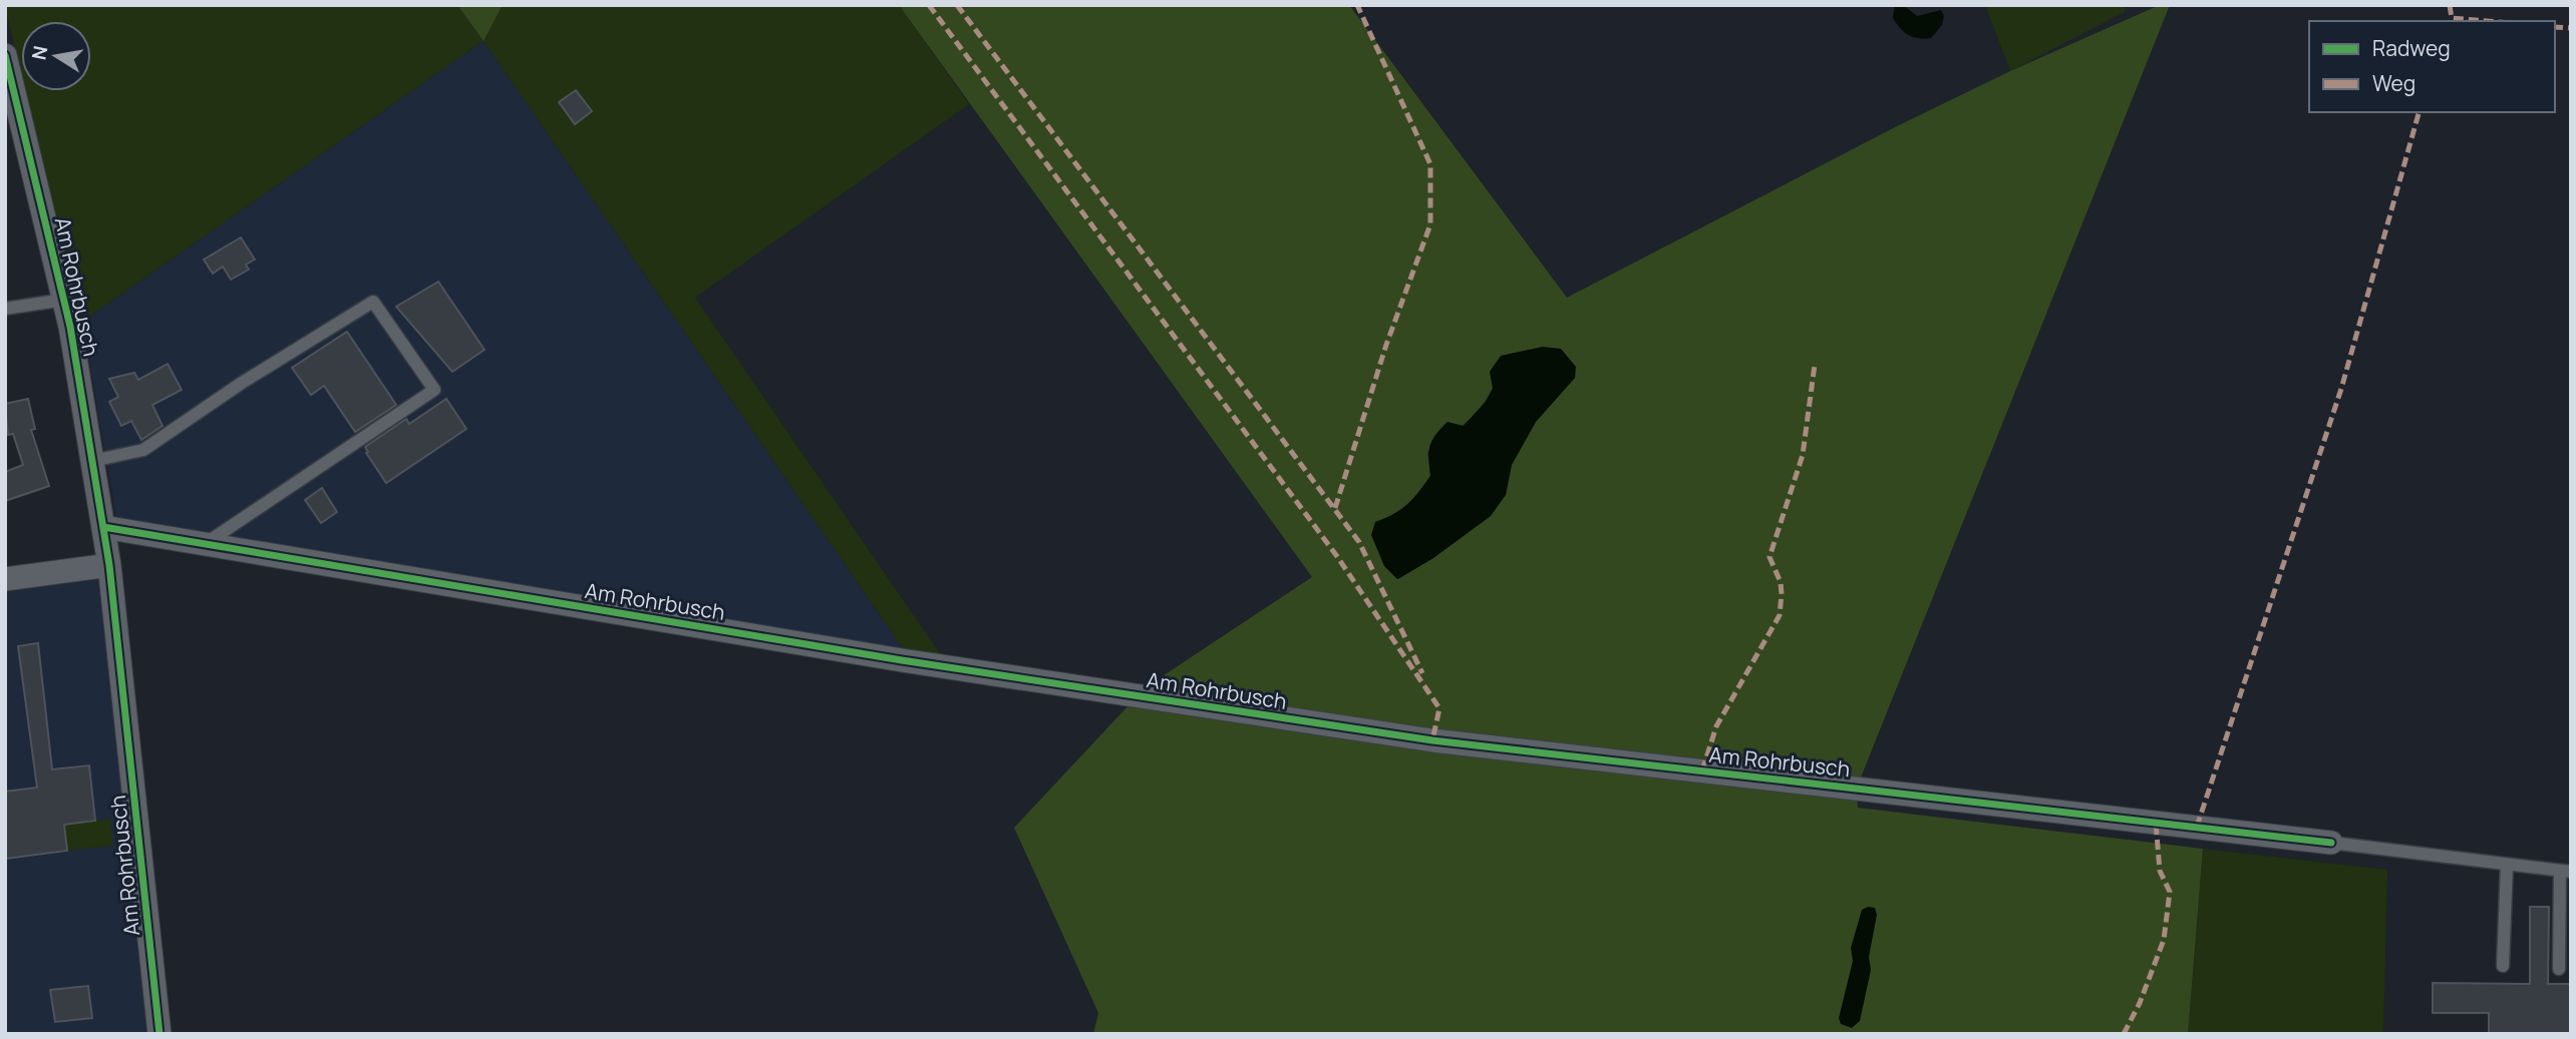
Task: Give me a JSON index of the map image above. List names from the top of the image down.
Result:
{
  "streets": {
    "street": ["Am Rohrbusch"]
  },
  "legend": ["Radweg", "Weg"],
  "north": "left"
}
